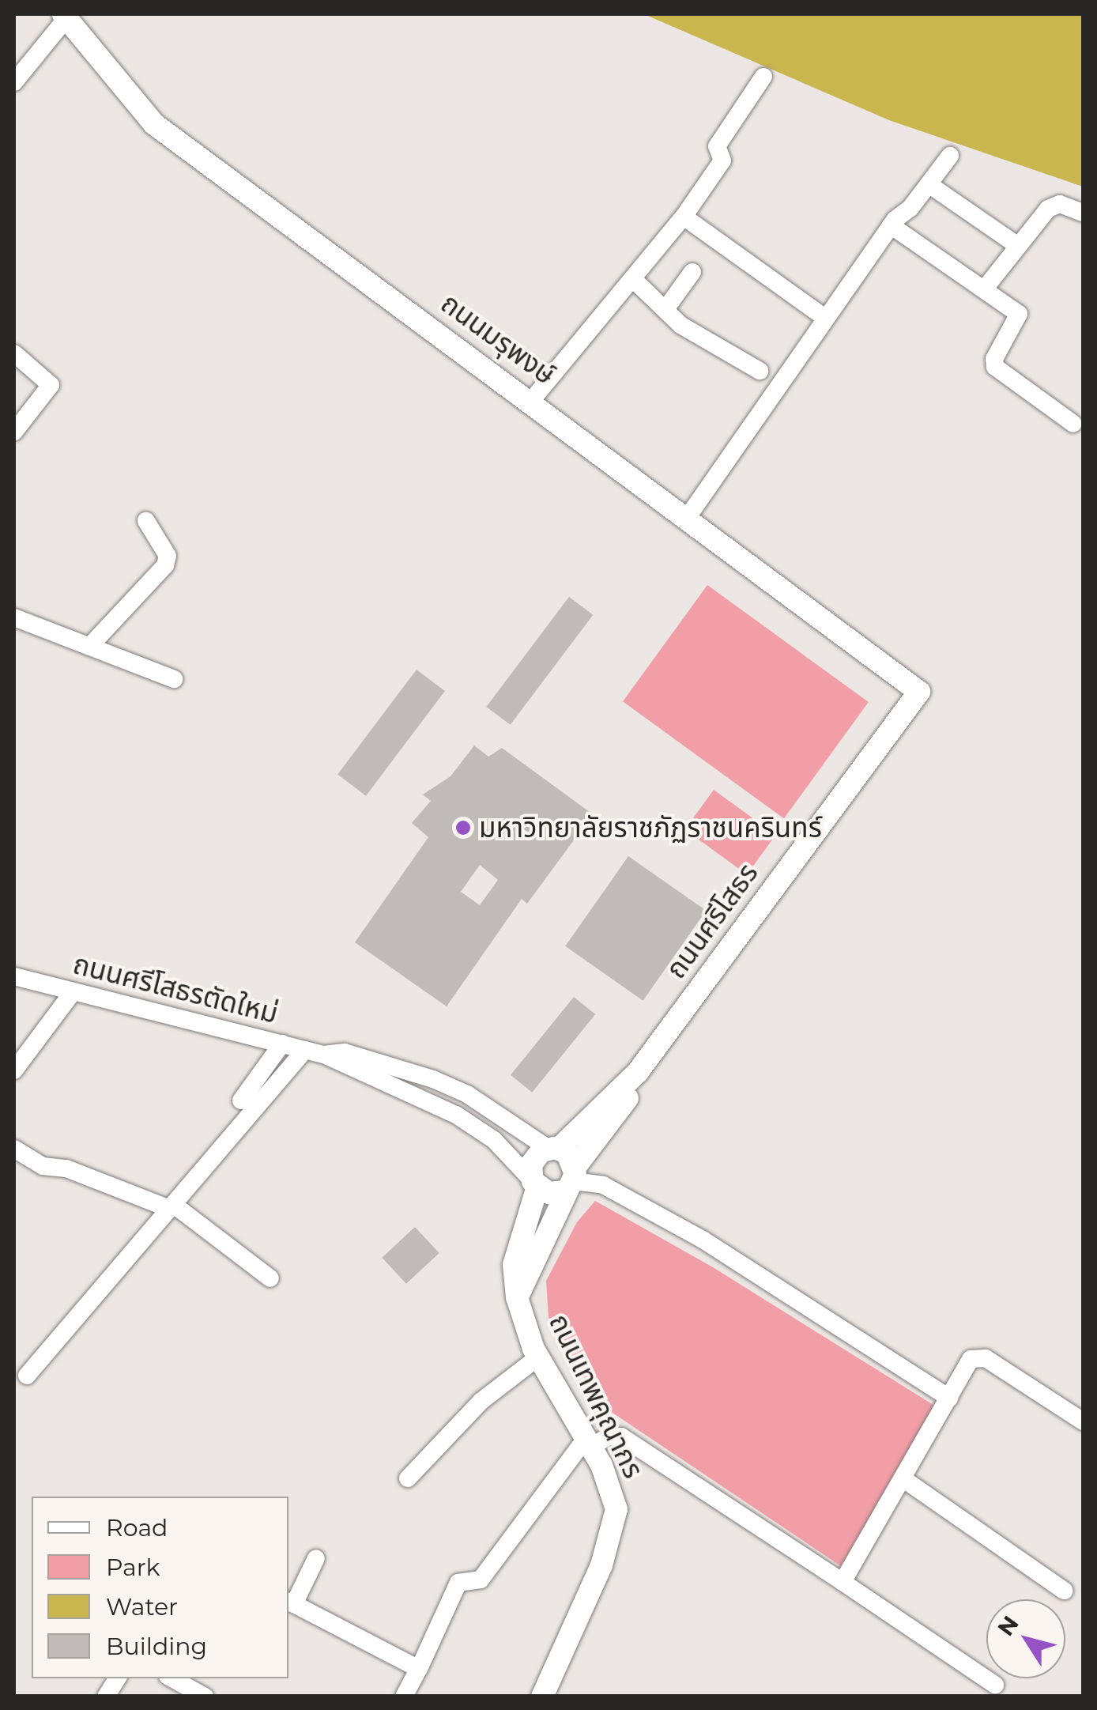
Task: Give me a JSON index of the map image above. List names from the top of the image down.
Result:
{
  "streets": {
    "main road": ["ถนนมรุพงษ์", "ถนนศรีโสธร", "ถนนเทพคุณากร"],
    "street": ["ถนนศรีโสธรตัดใหม่"]
  },
  "crossings": [
    ["ถนนมรุพงษ์", "ถนนศรีโสธร"],
    ["ถนนศรีโสธร", "ถนนศรีโสธรตัดใหม่"],
    ["ถนนศรีโสธร", "ถนนเทพคุณากร"],
    ["ถนนศรีโสธรตัดใหม่", "ถนนเทพคุณากร"]
  ],
  "places": ["มหาวิทยาลัยราชภัฏราชนครินทร์"],
  "legend": [
    "Road",
    "Park",
    "Water",
    "Building"
  ],
  "north": "top left"
}
